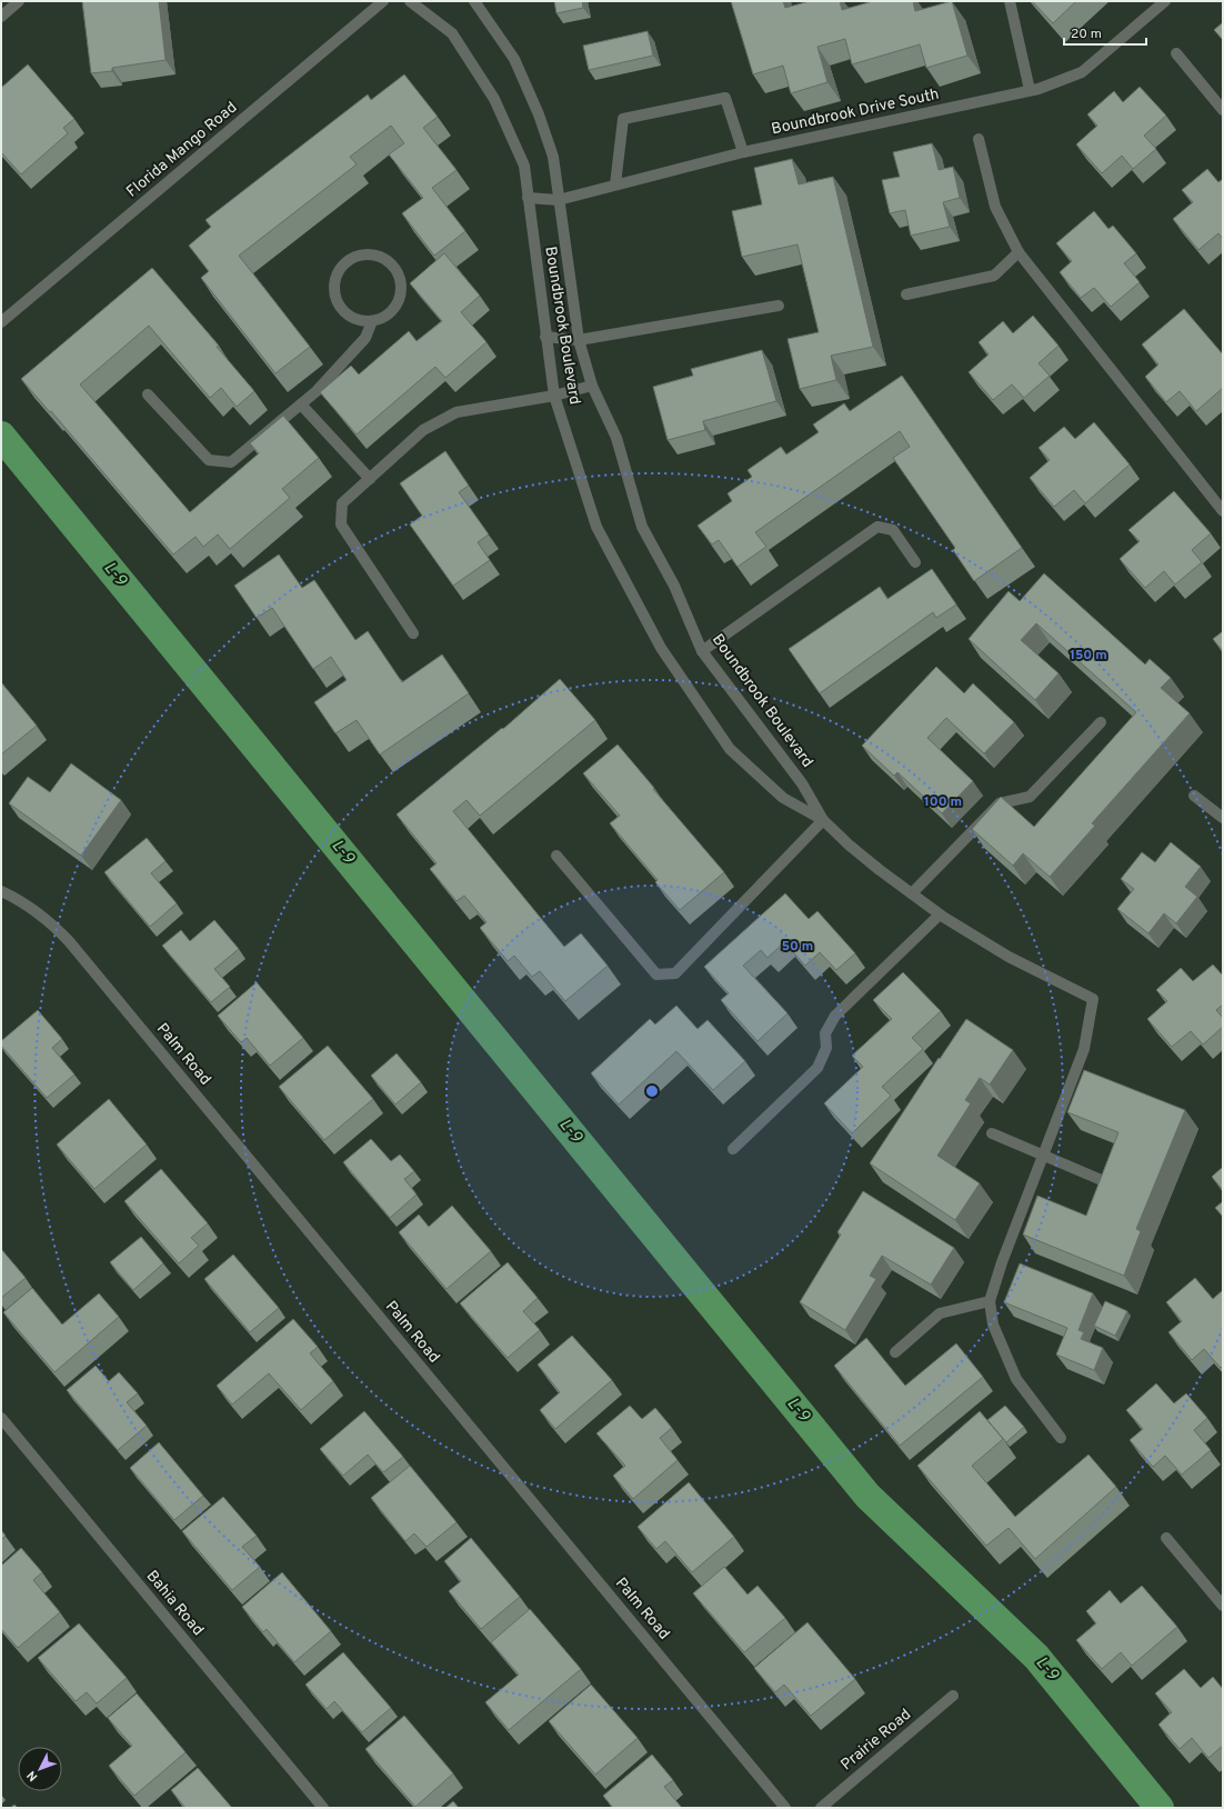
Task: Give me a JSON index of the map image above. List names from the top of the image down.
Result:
{
  "streets": {
    "street": [
      "Boundbrook Drive South",
      "Florida Mango Road",
      "Boundbrook Boulevard",
      "Palm Road",
      "Bahia Road",
      "Prairie Road"
    ]
  },
  "crossings": [
    ["Boundbrook Drive South", "Boundbrook Boulevard"]
  ],
  "water": ["L-9"],
  "scale_bar": "20 m",
  "north": "bottom left",
  "rings": ["150 m", "100 m", "50 m"]
}
